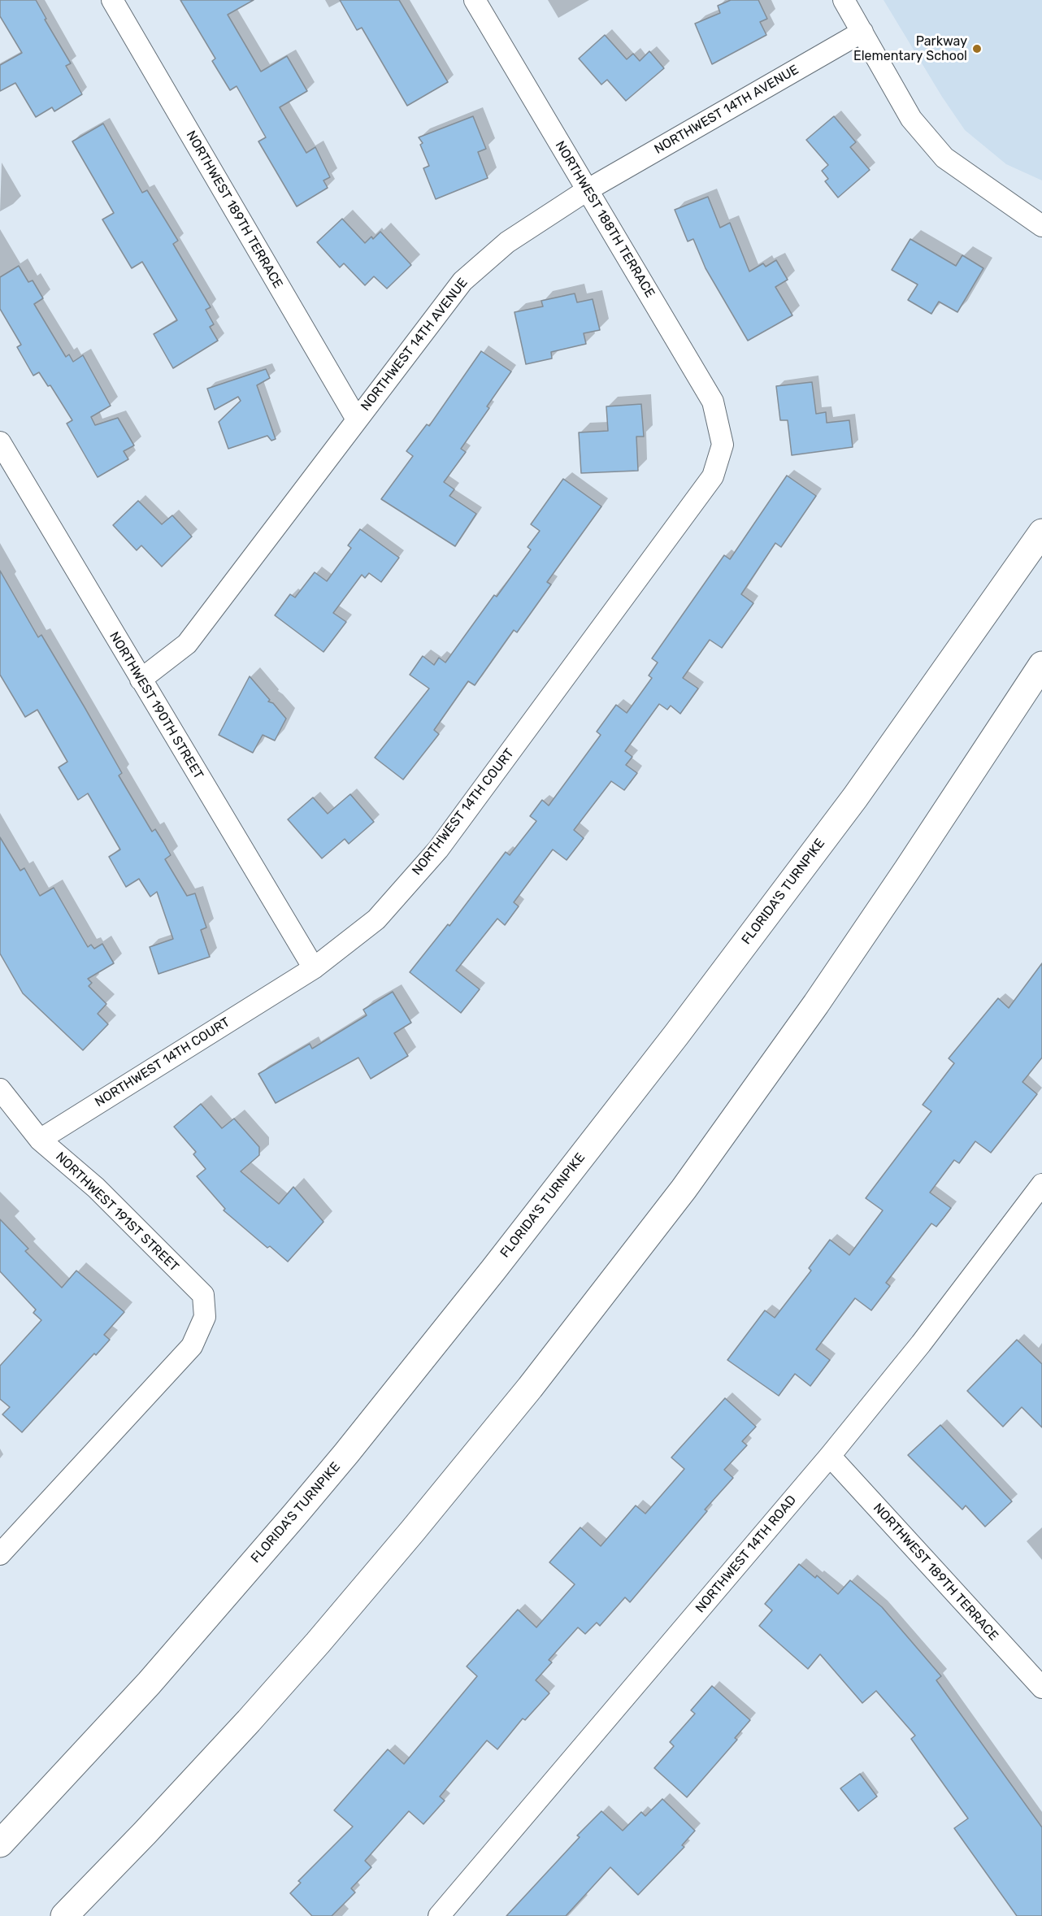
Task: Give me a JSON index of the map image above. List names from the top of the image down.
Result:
{
  "streets": {
    "highway": ["FLORIDA'S TURNPIKE"],
    "street": [
      "NORTHWEST 14TH AVENUE",
      "NORTHWEST 189TH TERRACE",
      "NORTHWEST 188TH TERRACE",
      "NORTHWEST 190TH STREET",
      "NORTHWEST 14TH COURT",
      "NORTHWEST 191ST STREET",
      "NORTHWEST 14TH ROAD"
    ]
  },
  "crossings": [
    ["NORTHWEST 14TH AVENUE", "NORTHWEST 189TH TERRACE"],
    ["NORTHWEST 14TH AVENUE", "NORTHWEST 188TH TERRACE"],
    ["NORTHWEST 14TH AVENUE", "NORTHWEST 190TH STREET"],
    ["NORTHWEST 189TH TERRACE", "NORTHWEST 14TH ROAD"],
    ["NORTHWEST 188TH TERRACE", "NORTHWEST 14TH COURT"],
    ["NORTHWEST 190TH STREET", "NORTHWEST 14TH COURT"],
    ["NORTHWEST 14TH COURT", "NORTHWEST 191ST STREET"]
  ],
  "places": ["Parkway Elementary School"]
}
